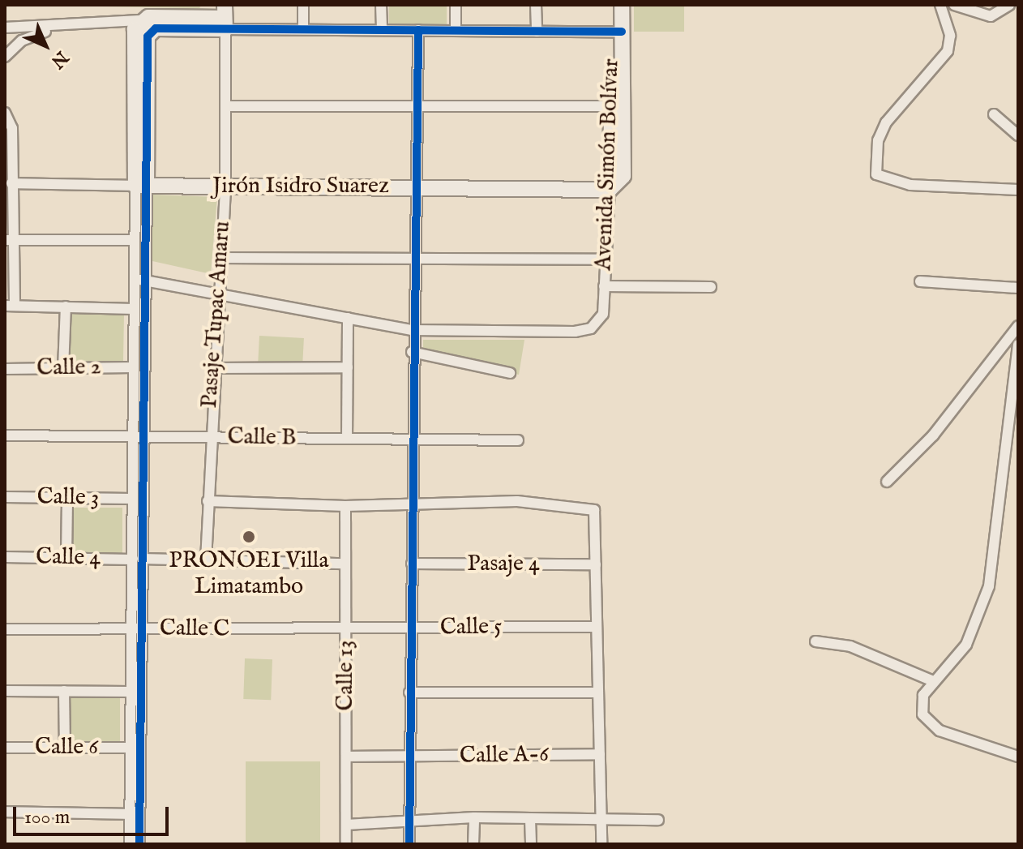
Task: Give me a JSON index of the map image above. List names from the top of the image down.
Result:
{
  "streets": {
    "street": [
      "Avenida Simón Bolívar",
      "Jirón Isidro Suarez",
      "Pasaje Tupac Amaru",
      "Calle 2",
      "Calle B",
      "Calle 3",
      "Calle 4",
      "Pasaje 4",
      "Calle 5",
      "Calle C",
      "Calle 13",
      "Calle 6",
      "Calle A-6"
    ]
  },
  "crossings": [
    ["Avenida Simón Bolívar", "Jirón Isidro Suarez"],
    ["Jirón Isidro Suarez", "Pasaje Tupac Amaru"],
    ["Pasaje Tupac Amaru", "Calle B"],
    ["Pasaje Tupac Amaru", "Calle 4"],
    ["Calle 4", "Calle 13"],
    ["Calle 5", "Calle C"],
    ["Calle 5", "Calle 13"],
    ["Calle C", "Calle 13"],
    ["Calle 13", "Calle A-6"]
  ],
  "places": ["PRONOEI Villa Limatambo"],
  "scale_bar": "100 m",
  "north": "bottom right"
}
